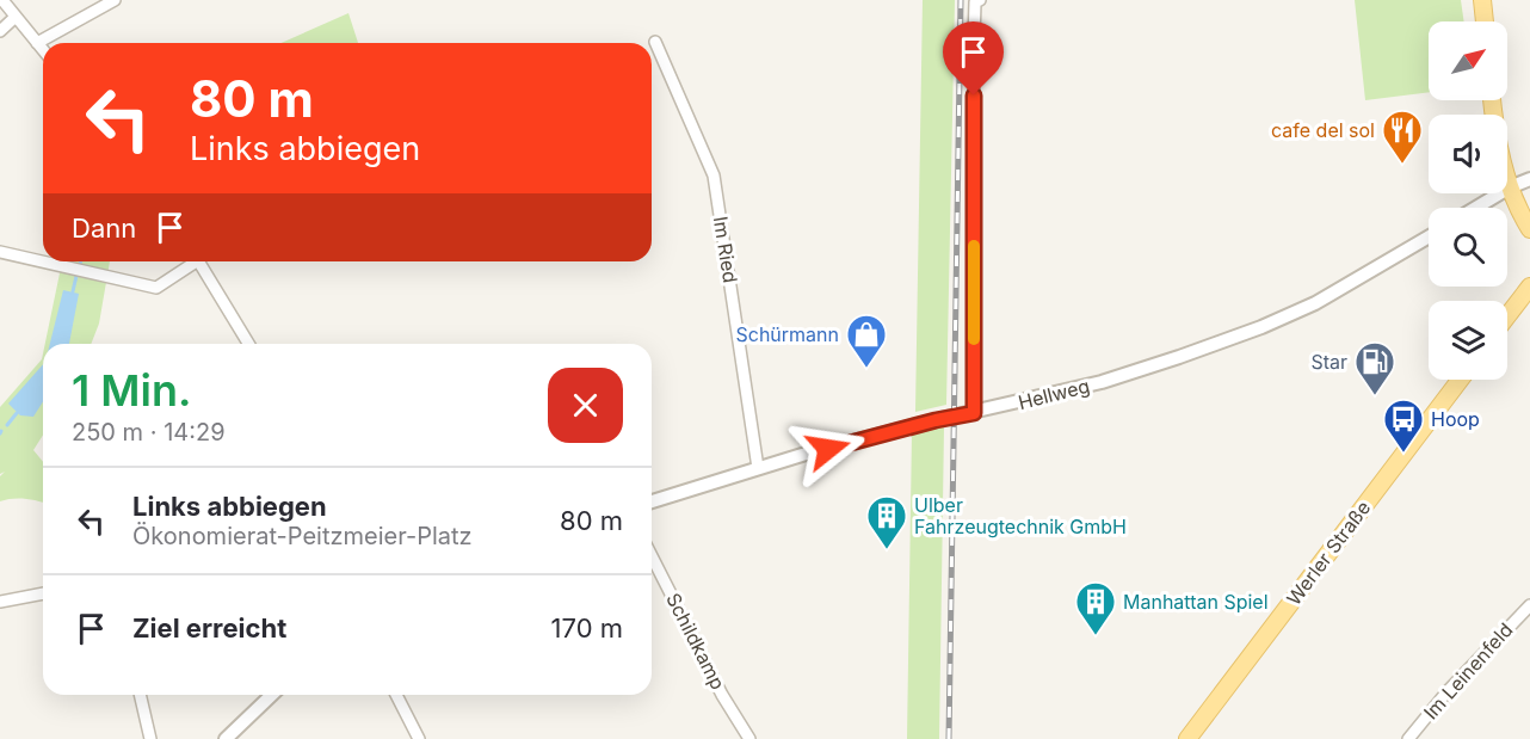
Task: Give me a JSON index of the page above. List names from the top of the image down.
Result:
{
  "streets": {
    "main road": ["Werler Straße"],
    "street": [
      "Im Ried",
      "Hellweg",
      "Schildkamp",
      "Im Leinenfeld"
    ]
  },
  "crossings": [
    ["Im Ried", "Hellweg"]
  ],
  "places": {
    "restaurant": ["cafe del sol"],
    "shop": ["Schürmann"],
    "fuel station": ["Star"],
    "bus stop": ["Hoop"],
    "building": ["Ulber Fahrzeugtechnik GmbH", "Manhattan Spiel"]
  },
  "north": "top right",
  "page": {
    "turn": ["80 m", "Links abbiegen"],
    "then": "Dann",
    "heading": ["1 Min.", "250 m · 14:29"],
    "list": [
      {
        "name": "Links abbiegen",
        "note": "Ökonomierat-Peitzmeier-Platz",
        "value": "80 m"
      },
      {
        "name": "Ziel erreicht",
        "value": "170 m"
      }
    ]
  }
}
